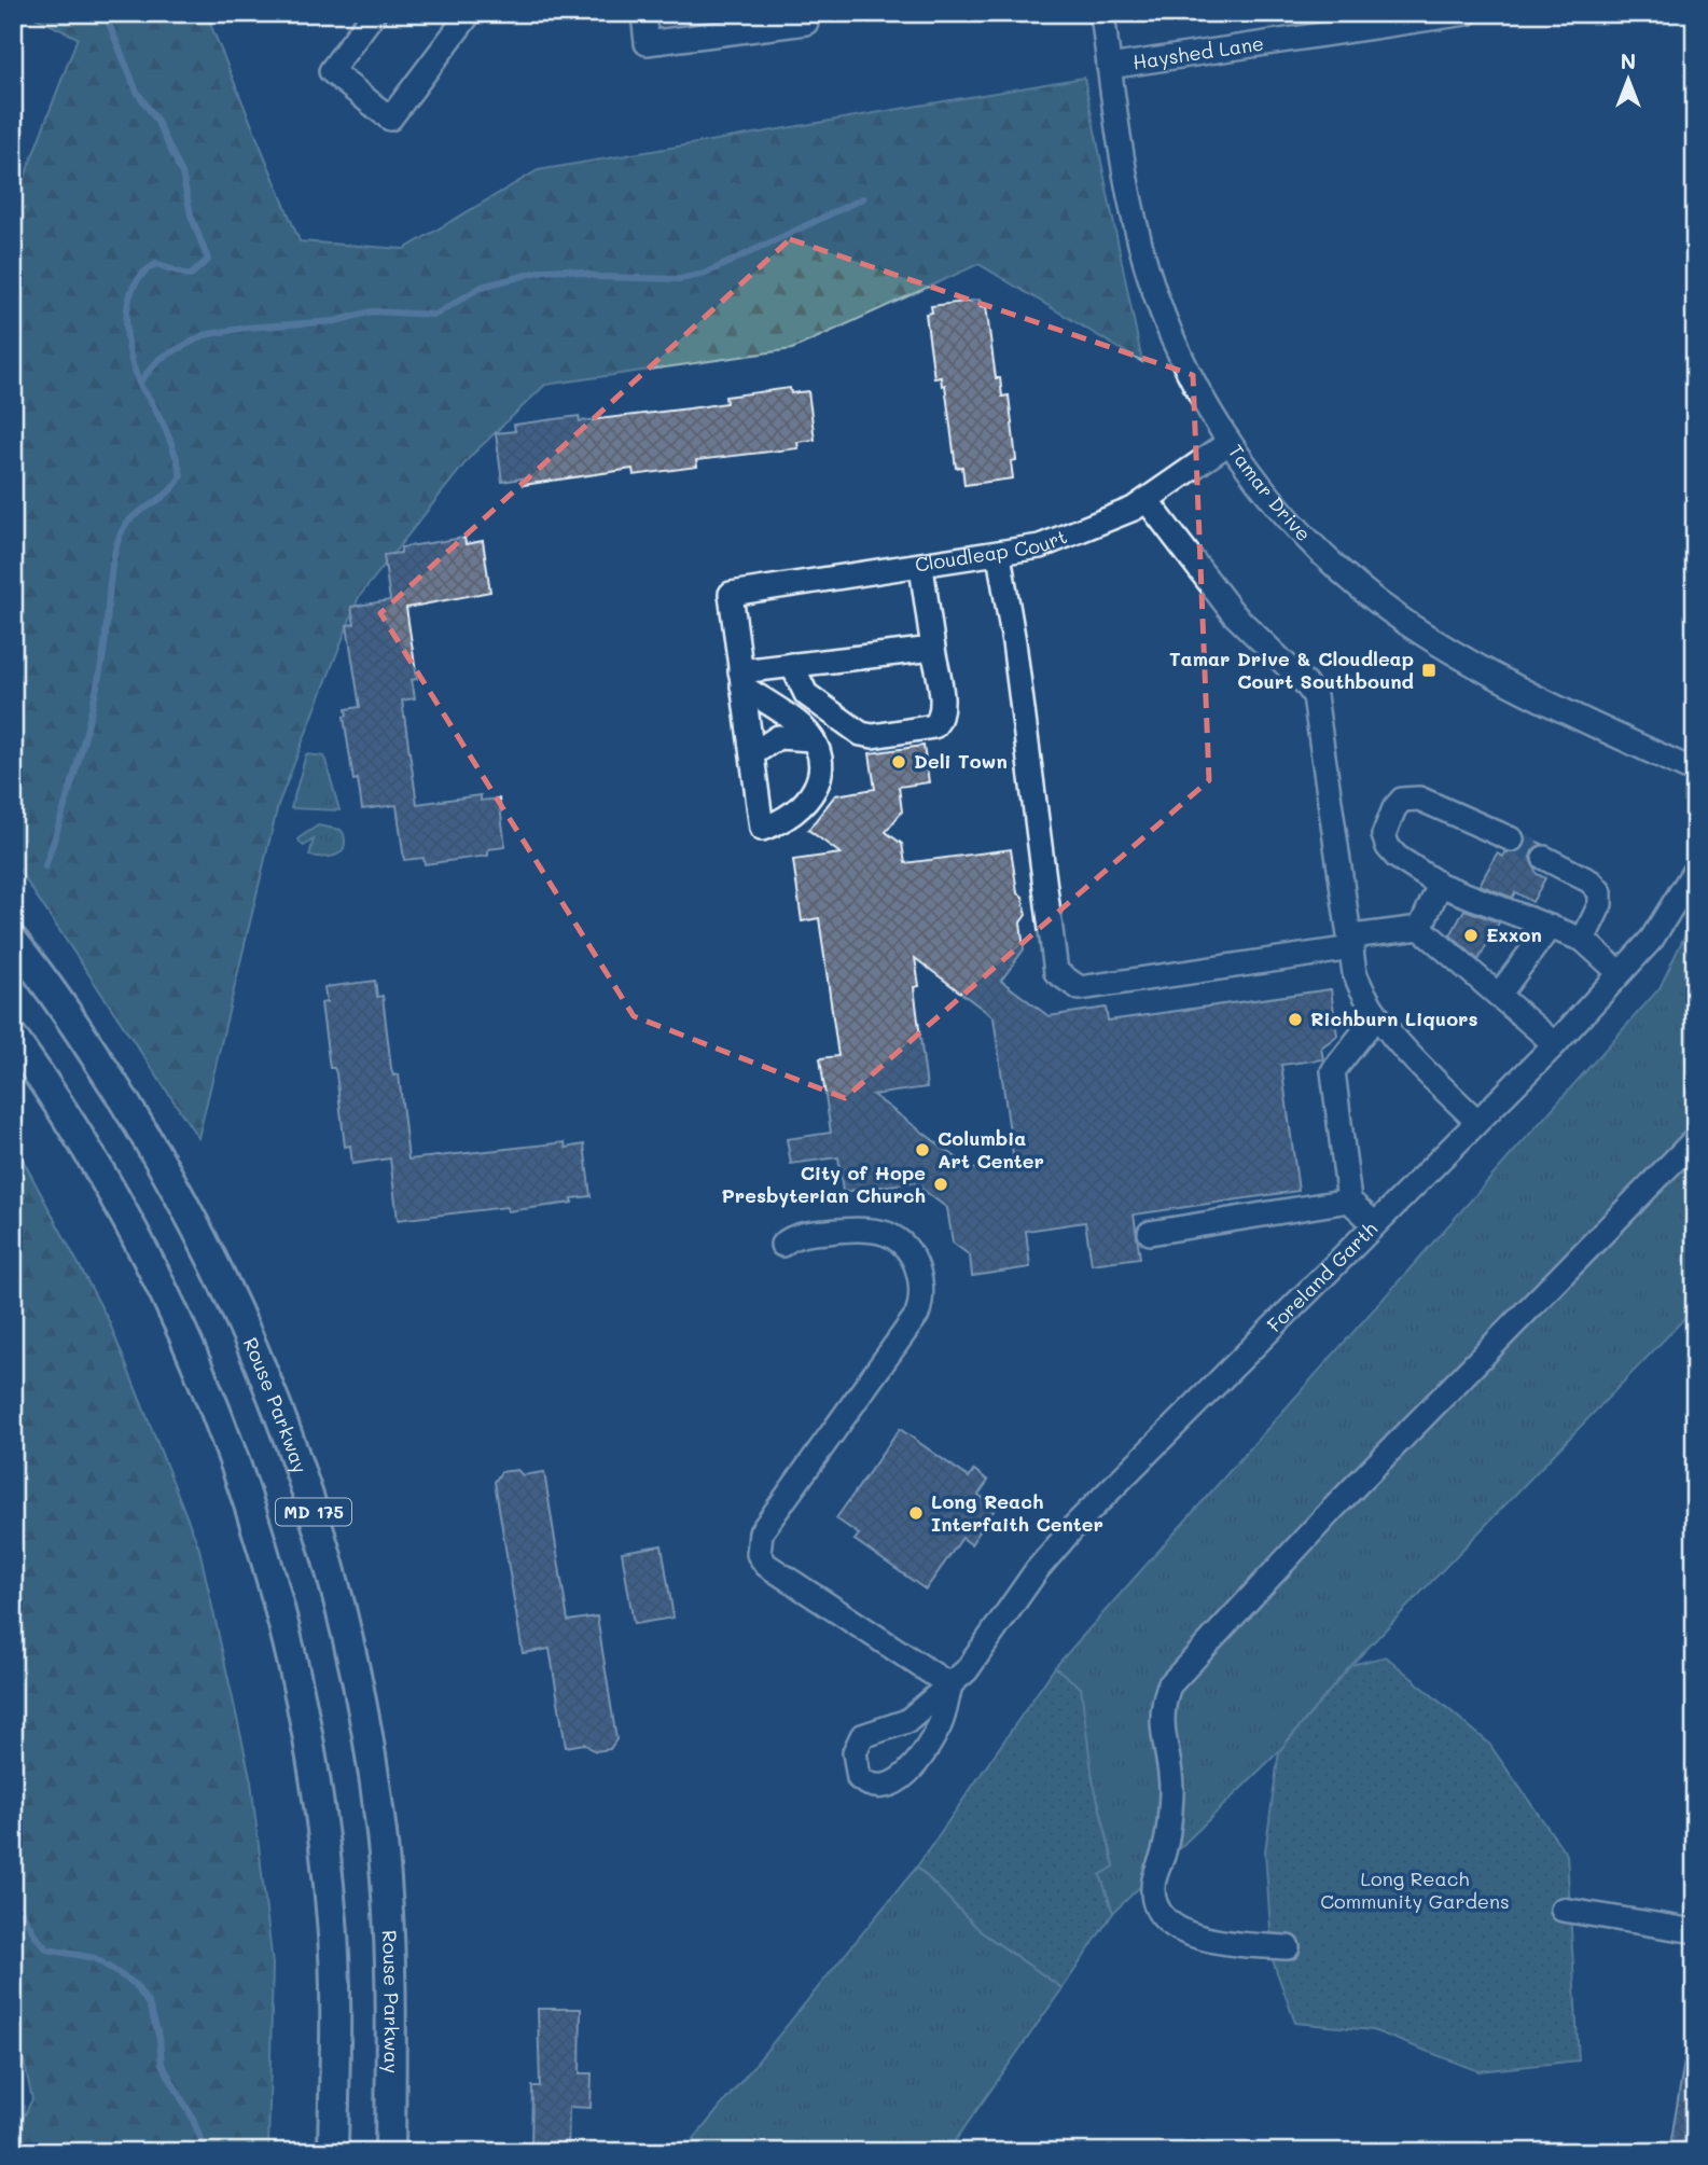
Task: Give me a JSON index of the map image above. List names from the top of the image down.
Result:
{
  "streets": {
    "main road": ["Rouse Parkway", "MD 175"],
    "street": [
      "Hayshed Lane",
      "Tamar Drive",
      "Cloudleap Court",
      "Foreland Garth"
    ]
  },
  "crossings": [
    ["Hayshed Lane", "Tamar Drive"],
    ["Tamar Drive", "Cloudleap Court"]
  ],
  "parks": ["Long Reach Community Gardens"],
  "places": {
    "transit": ["Tamar Drive & Cloudleap Court Southbound"],
    "other": [
      "Deli Town",
      "Exxon",
      "Richburn Liquors",
      "Columbia Art Center",
      "City of Hope Presbyterian Church",
      "Long Reach Interfaith Center"
    ]
  },
  "north": "top"
}
